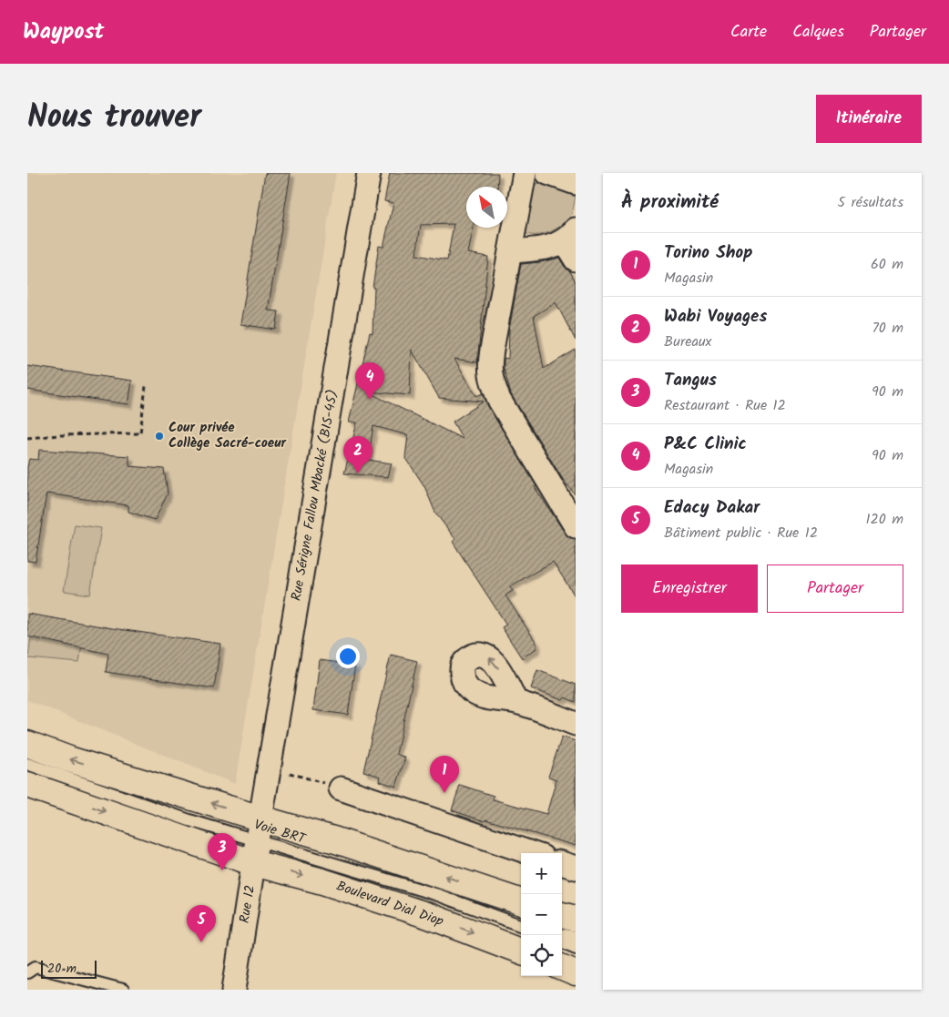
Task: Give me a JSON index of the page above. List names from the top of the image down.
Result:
{
  "streets": {
    "street": ["Rue Sérigne Fallou Mbacké (BIS-45)", "Rue 12", "Boulevard Dial Diop"],
    "lane": ["Voie BRT"]
  },
  "crossings": [
    ["Rue Sérigne Fallou Mbacké (BIS-45)", "Voie BRT"],
    ["Rue Sérigne Fallou Mbacké (BIS-45)", "Rue 12"],
    ["Rue Sérigne Fallou Mbacké (BIS-45)", "Boulevard Dial Diop"],
    ["Voie BRT", "Rue 12"],
    ["Voie BRT", "Boulevard Dial Diop"],
    ["Rue 12", "Boulevard Dial Diop"]
  ],
  "places": ["Cour privée Collège Sacré-coeur"],
  "scale_bar": "20 m",
  "north": "top left",
  "page": {
    "header": "Waypost",
    "nav": ["Carte", "Calques", "Partager"],
    "title": "Nous trouver",
    "buttons": [
      "Itinéraire",
      ["Enregistrer", "Partager"]
    ],
    "heading": ["À proximité", "5 résultats"],
    "list": [
      {
        "mark": "1",
        "name": "Torino Shop",
        "note": "Magasin",
        "value": "60 m"
      },
      {
        "mark": "2",
        "name": "Wabi Voyages",
        "note": "Bureaux",
        "value": "70 m"
      },
      {
        "mark": "3",
        "name": "Tangus",
        "note": "Restaurant · Rue 12",
        "value": "90 m"
      },
      {
        "mark": "4",
        "name": "P&C Clinic",
        "note": "Magasin",
        "value": "90 m"
      },
      {
        "mark": "5",
        "name": "Edacy Dakar",
        "note": "Bâtiment public · Rue 12",
        "value": "120 m"
      }
    ],
    "pins": [
      "4",
      "2",
      "1",
      "3",
      "5"
    ],
    "map_buttons": ["+", "−"],
    "scale": "20 m"
  }
}
